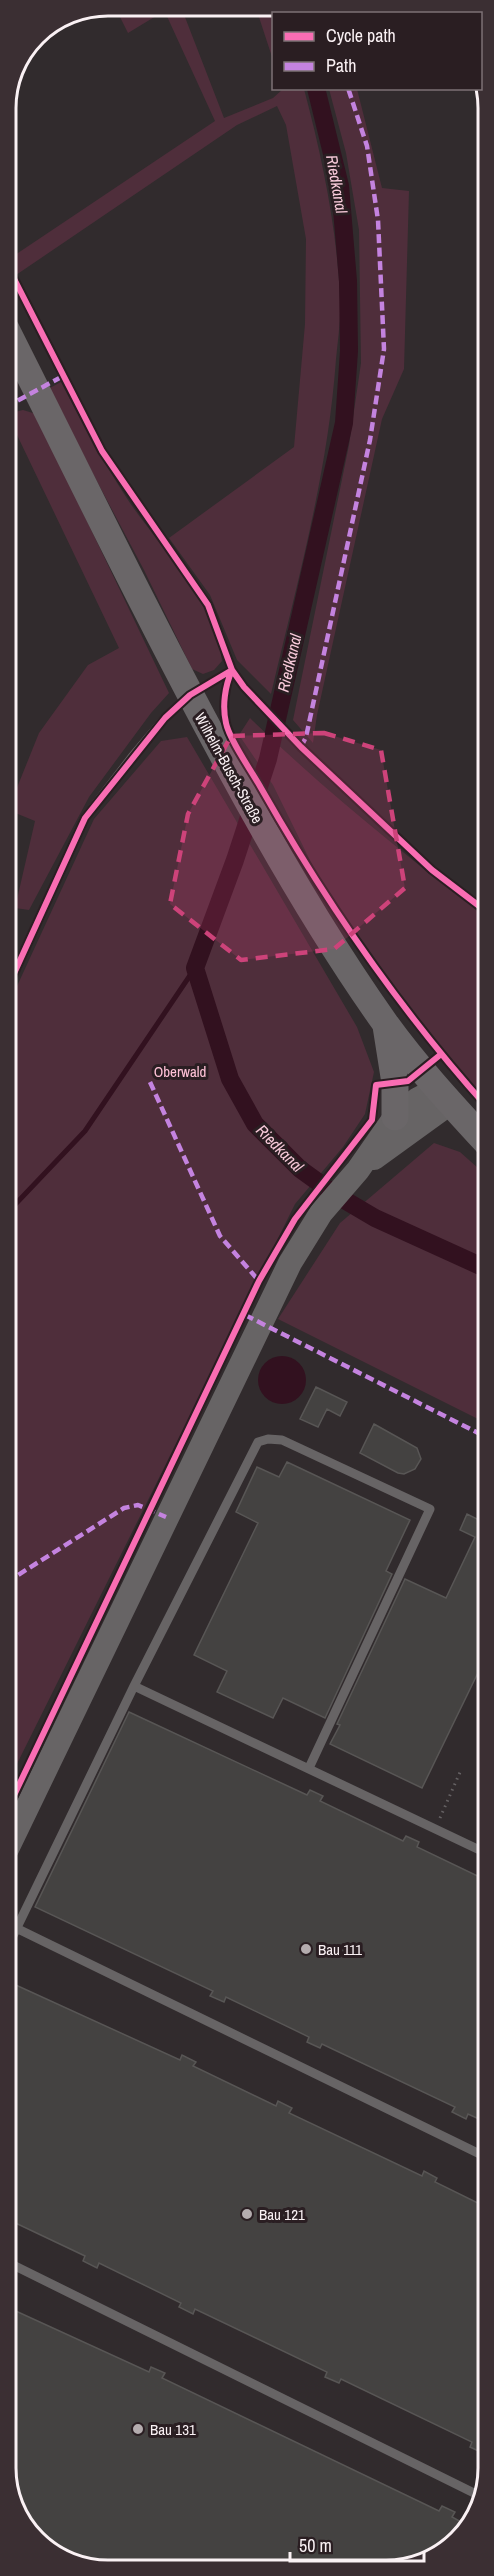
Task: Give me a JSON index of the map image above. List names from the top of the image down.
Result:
{
  "streets": {
    "main road": ["Wilhelm-Busch-Straße"]
  },
  "water": ["Riedkanal"],
  "parks": ["Oberwald"],
  "places": ["Bau 111", "Bau 121", "Bau 131"],
  "legend": ["Cycle path", "Path"],
  "scale_bar": "50 m"
}
